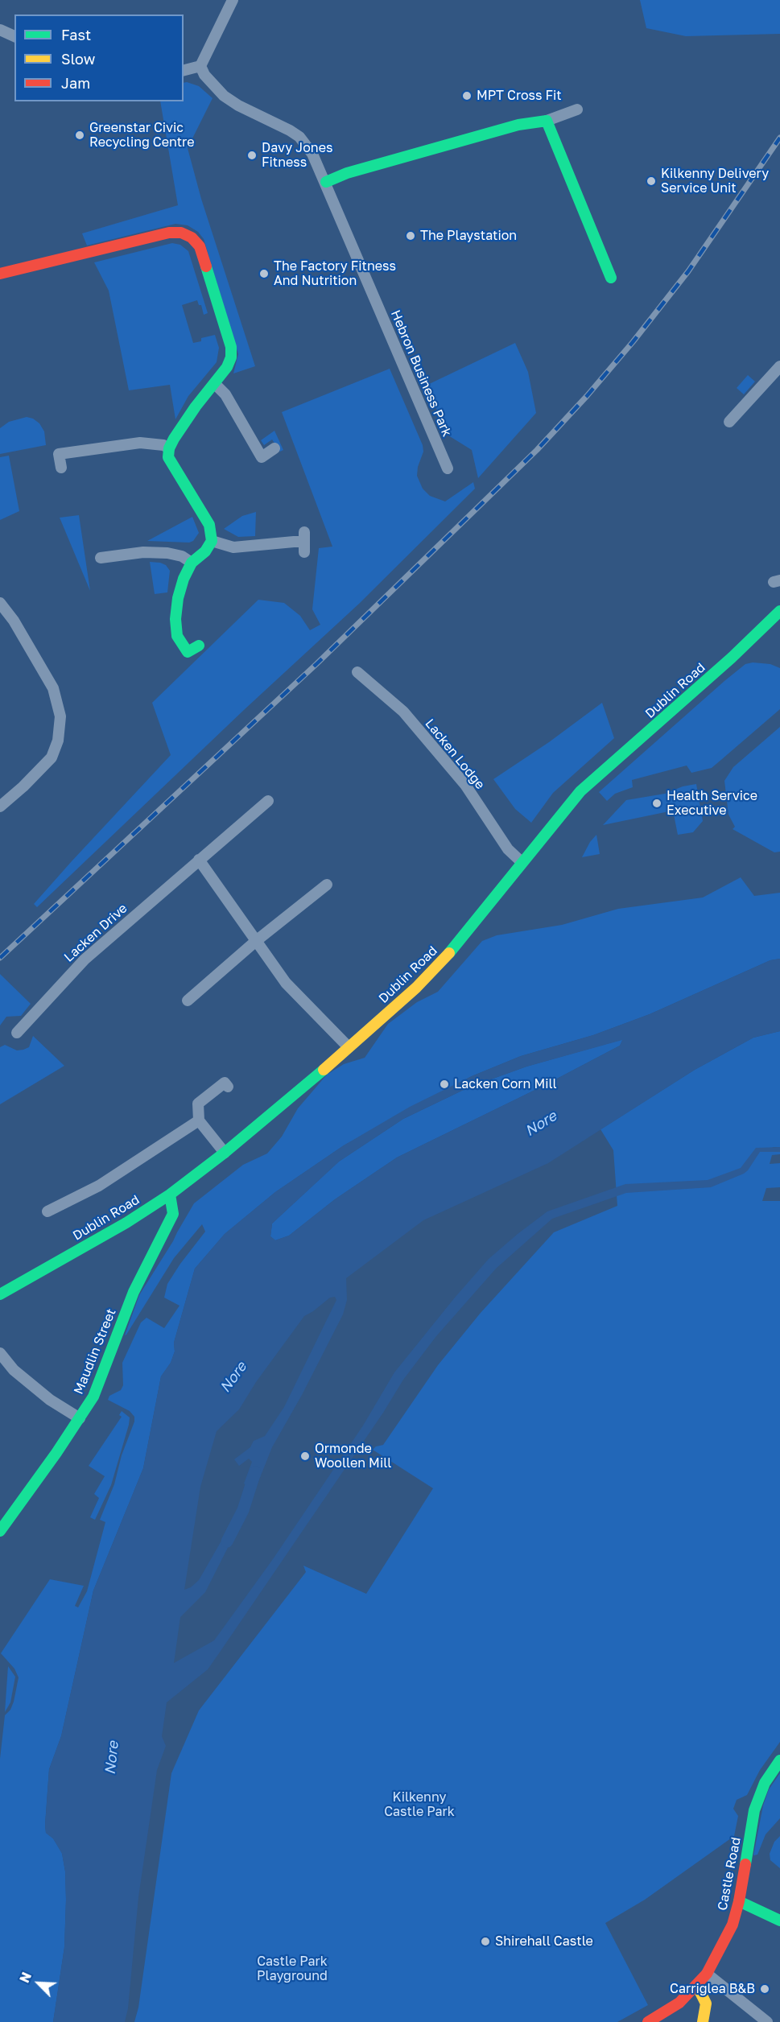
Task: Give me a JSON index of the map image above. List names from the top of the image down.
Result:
{
  "streets": {
    "street": [
      "Hebron Business Park",
      "Dublin Road",
      "Lacken Lodge",
      "Lacken Drive",
      "Maudlin Street",
      "Castle Road"
    ]
  },
  "crossings": [
    ["Dublin Road", "Lacken Lodge"],
    ["Dublin Road", "Maudlin Street"]
  ],
  "water": ["Nore"],
  "parks": ["Kilkenny Castle Park", "Castle Park Playground"],
  "places": [
    "MPT Cross Fit",
    "Greenstar Civic Recycling Centre",
    "Davy Jones Fitness",
    "Kilkenny Delivery Service Unit",
    "The Playstation",
    "The Factory Fitness And Nutrition",
    "Health Service Executive",
    "Lacken Corn Mill",
    "Ormonde Woollen Mill",
    "Shirehall Castle",
    "Carriglea B&B"
  ],
  "legend": ["Fast", "Slow", "Jam"],
  "north": "top left"
}
